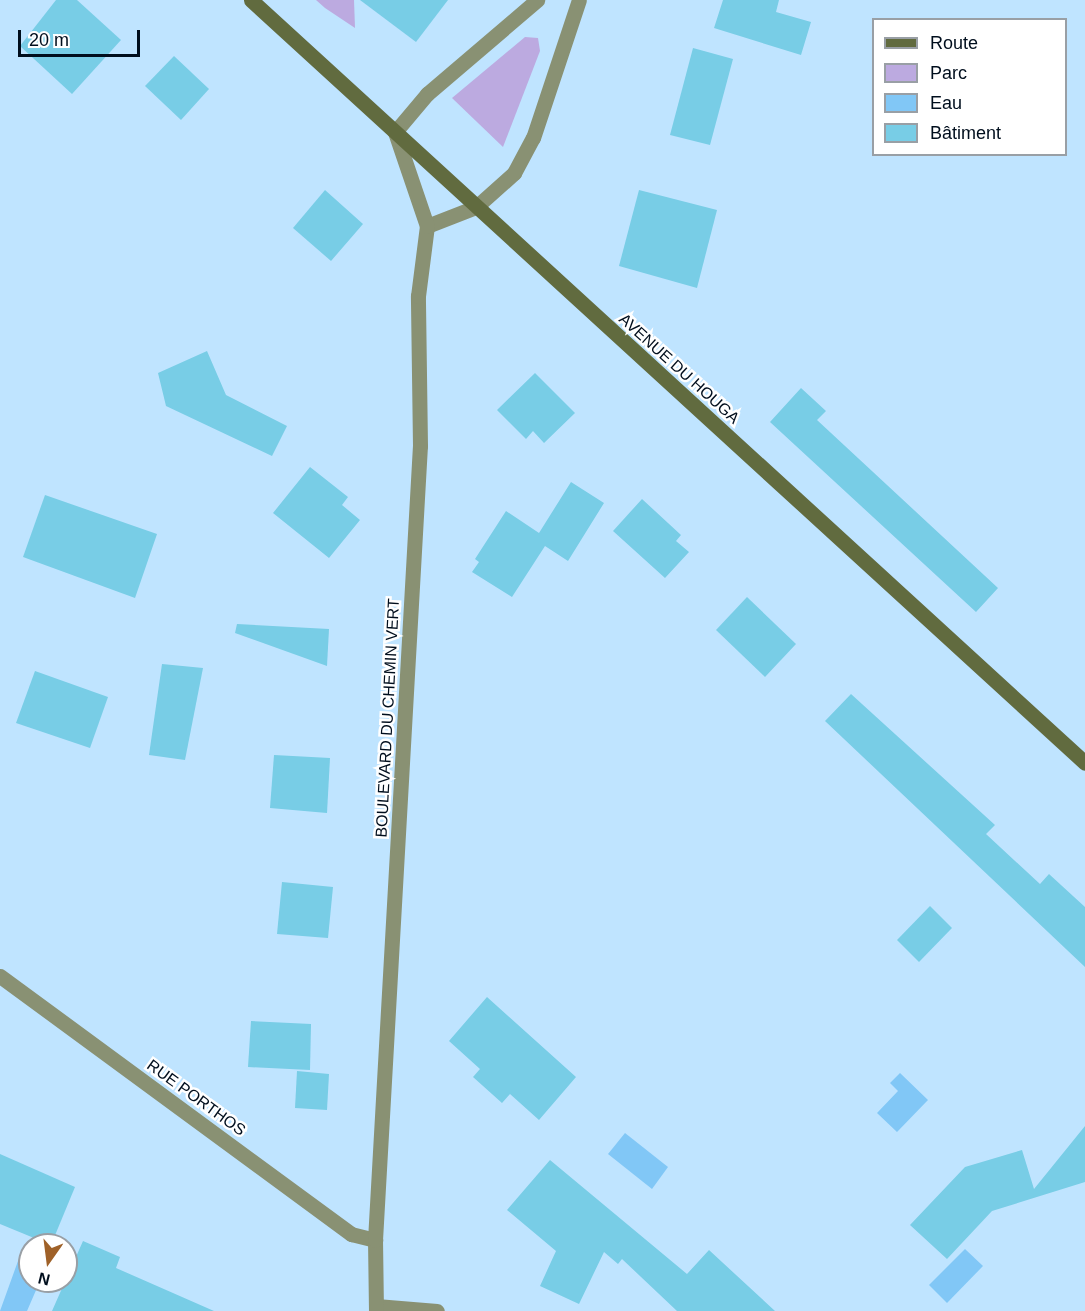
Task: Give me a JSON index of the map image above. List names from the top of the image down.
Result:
{
  "streets": {
    "main road": ["AVENUE DU HOUGA"],
    "street": ["BOULEVARD DU CHEMIN VERT", "RUE PORTHOS"]
  },
  "crossings": [
    ["AVENUE DU HOUGA", "BOULEVARD DU CHEMIN VERT"],
    ["BOULEVARD DU CHEMIN VERT", "RUE PORTHOS"]
  ],
  "legend": [
    "Route",
    "Parc",
    "Eau",
    "Bâtiment"
  ],
  "scale_bar": "20 m",
  "north": "bottom"
}
